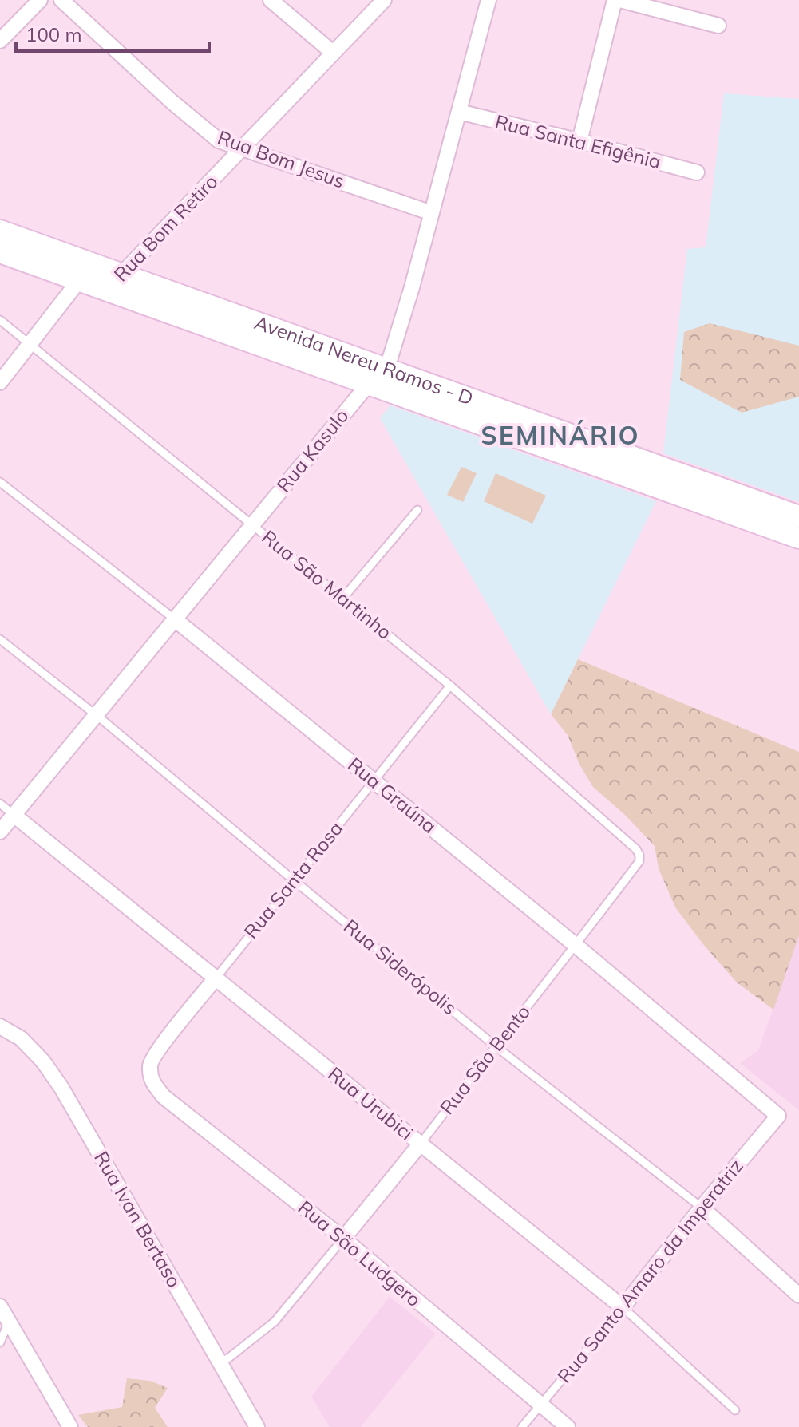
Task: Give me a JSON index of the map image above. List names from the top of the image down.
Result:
{
  "streets": {
    "street": [
      "Rua Santa Efigênia",
      "Rua Bom Jesus",
      "Rua Bom Retiro",
      "Avenida Nereu Ramos - D",
      "Rua Kasulo",
      "Rua Graúna",
      "Rua Santa Rosa",
      "Rua Siderópolis",
      "Rua São Bento",
      "Rua Urubici",
      "Rua Ivan Bertaso",
      "Rua São Ludgero",
      "Rua Santo Amaro da Imperatriz"
    ],
    "lane": ["Rua São Martinho"]
  },
  "crossings": [
    ["Rua Santa Efigênia", "Rua Kasulo"],
    ["Rua Bom Jesus", "Rua Bom Retiro"],
    ["Rua Bom Jesus", "Rua Kasulo"],
    ["Rua Bom Retiro", "Avenida Nereu Ramos - D"],
    ["Avenida Nereu Ramos - D", "Rua Kasulo"],
    ["Rua Kasulo", "Rua São Martinho"],
    ["Rua Kasulo", "Rua Graúna"],
    ["Rua Kasulo", "Rua Siderópolis"],
    ["Rua Kasulo", "Rua Urubici"],
    ["Rua São Martinho", "Rua Santa Rosa"],
    ["Rua São Martinho", "Rua São Bento"],
    ["Rua Graúna", "Rua Santa Rosa"],
    ["Rua Graúna", "Rua São Bento"],
    ["Rua Graúna", "Rua Santo Amaro da Imperatriz"],
    ["Rua Santa Rosa", "Rua Siderópolis"],
    ["Rua Santa Rosa", "Rua Urubici"],
    ["Rua Santa Rosa", "Rua São Ludgero"],
    ["Rua Siderópolis", "Rua São Bento"],
    ["Rua Siderópolis", "Rua Santo Amaro da Imperatriz"],
    ["Rua São Bento", "Rua Urubici"],
    ["Rua São Bento", "Rua Ivan Bertaso"],
    ["Rua São Bento", "Rua São Ludgero"],
    ["Rua Urubici", "Rua Santo Amaro da Imperatriz"],
    ["Rua São Ludgero", "Rua Santo Amaro da Imperatriz"]
  ],
  "districts": ["SEMINÁRIO"],
  "scale_bar": "100 m"
}
